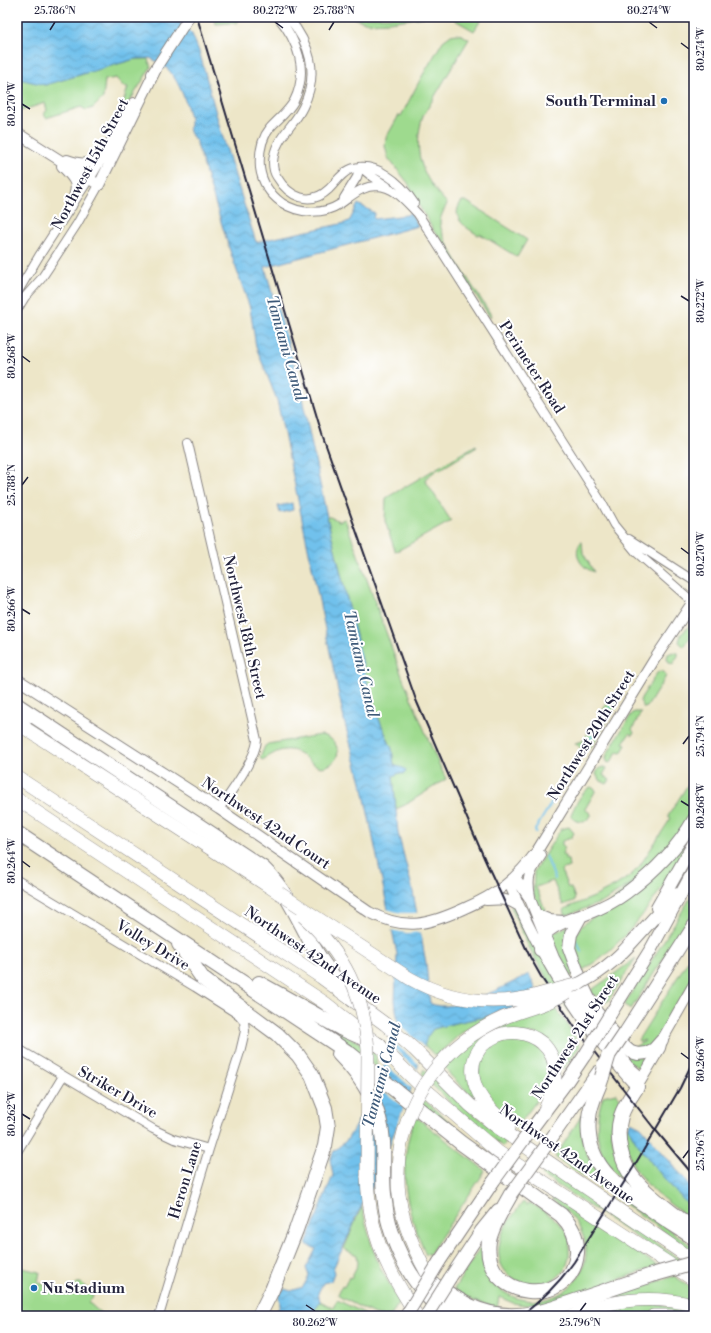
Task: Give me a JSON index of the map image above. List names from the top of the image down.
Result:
{
  "streets": {
    "highway": ["Northwest 42nd Avenue"],
    "main road": ["Northwest 21st Street"],
    "street": [
      "Northwest 15th Street",
      "Perimeter Road",
      "Northwest 18th Street",
      "Northwest 20th Street",
      "Northwest 42nd Court",
      "Volley Drive",
      "Striker Drive",
      "Heron Lane"
    ]
  },
  "crossings": [
    ["Perimeter Road", "Northwest 20th Street"],
    ["Northwest 18th Street", "Northwest 42nd Court"],
    ["Northwest 20th Street", "Northwest 42nd Court"],
    ["Volley Drive", "Heron Lane"],
    ["Striker Drive", "Heron Lane"]
  ],
  "water": ["Tamiami Canal"],
  "places": ["South Terminal", "Nu Stadium"],
  "coordinates": [
    "25.786°N",
    "80.272°W",
    "25.788°N",
    "80.274°W",
    "80.270°W",
    "80.268°W",
    "80.266°W",
    "25.794°N",
    "80.264°W",
    "80.262°W",
    "25.796°N"
  ]
}
